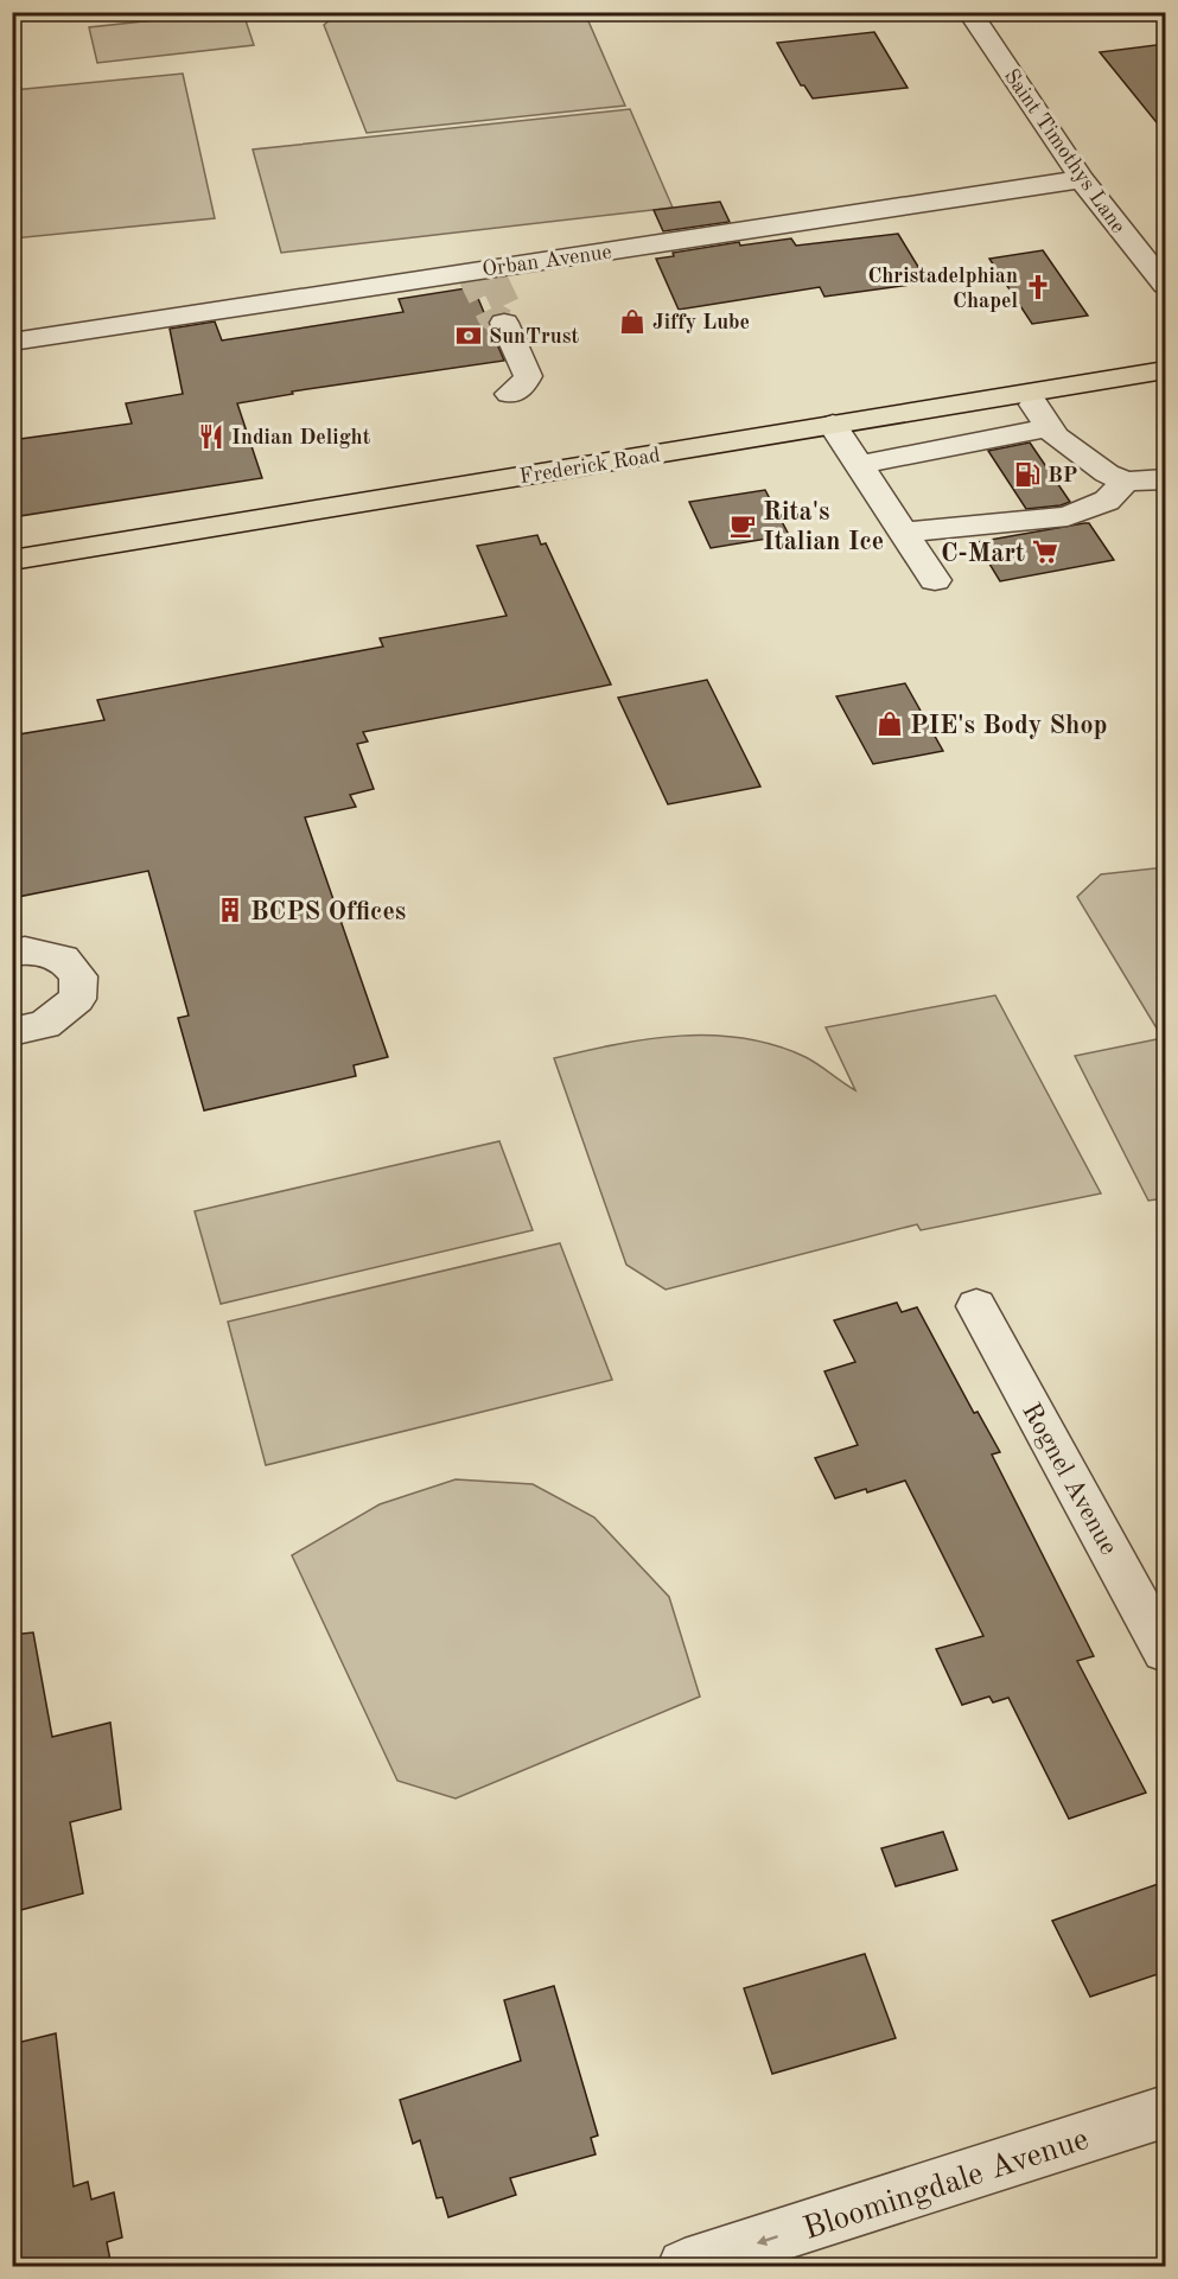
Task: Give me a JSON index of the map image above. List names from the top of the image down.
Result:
{
  "streets": {
    "main road": ["Frederick Road"],
    "street": [
      "Saint Timothys Lane",
      "Orban Avenue",
      "Rognel Avenue",
      "Bloomingdale Avenue"
    ]
  },
  "crossings": [
    ["Saint Timothys Lane", "Orban Avenue"]
  ],
  "one_way": ["Bloomingdale Avenue"],
  "places": {
    "church": ["Christadelphian Chapel"],
    "shop": ["Jiffy Lube", "PIE's Body Shop"],
    "bank": ["SunTrust"],
    "restaurant": ["Indian Delight"],
    "fuel station": ["BP"],
    "cafe": ["Rita's Italian Ice"],
    "supermarket": ["C-Mart"],
    "building": ["BCPS Offices"]
  }
}
